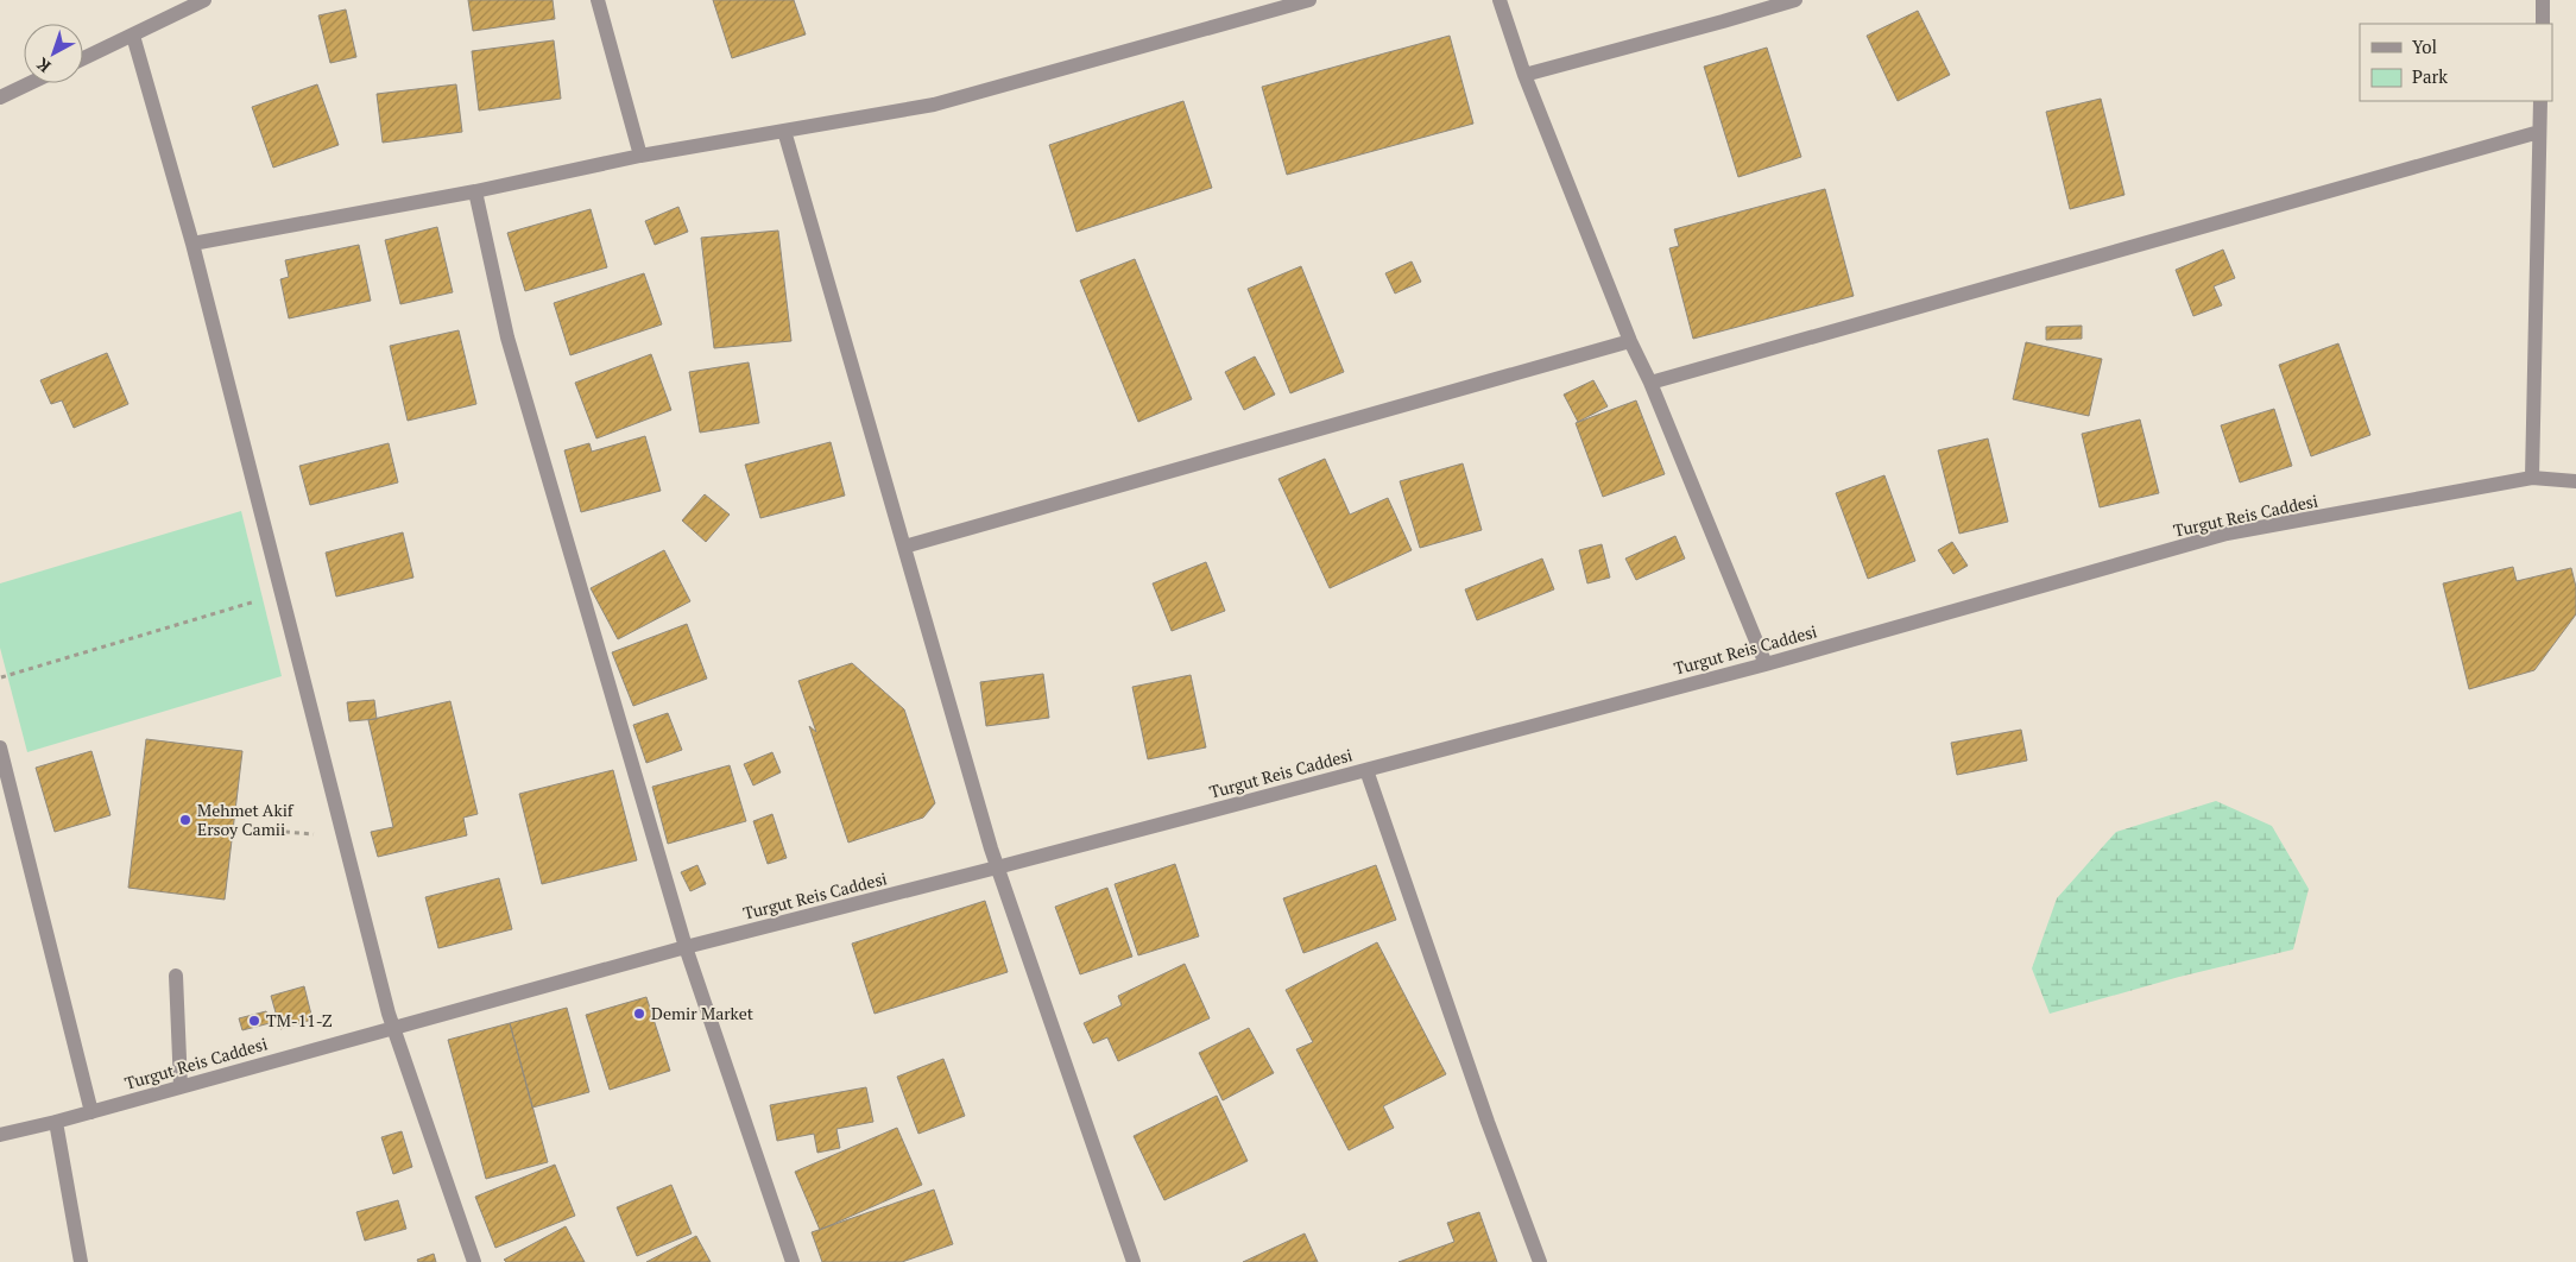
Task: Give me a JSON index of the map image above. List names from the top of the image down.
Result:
{
  "streets": {
    "street": ["Turgut Reis Caddesi"]
  },
  "places": ["Mehmet Akif Ersoy Camii", "Demir Market", "TM-11-Z"],
  "legend": ["Yol", "Park"],
  "north": "bottom left"
}
